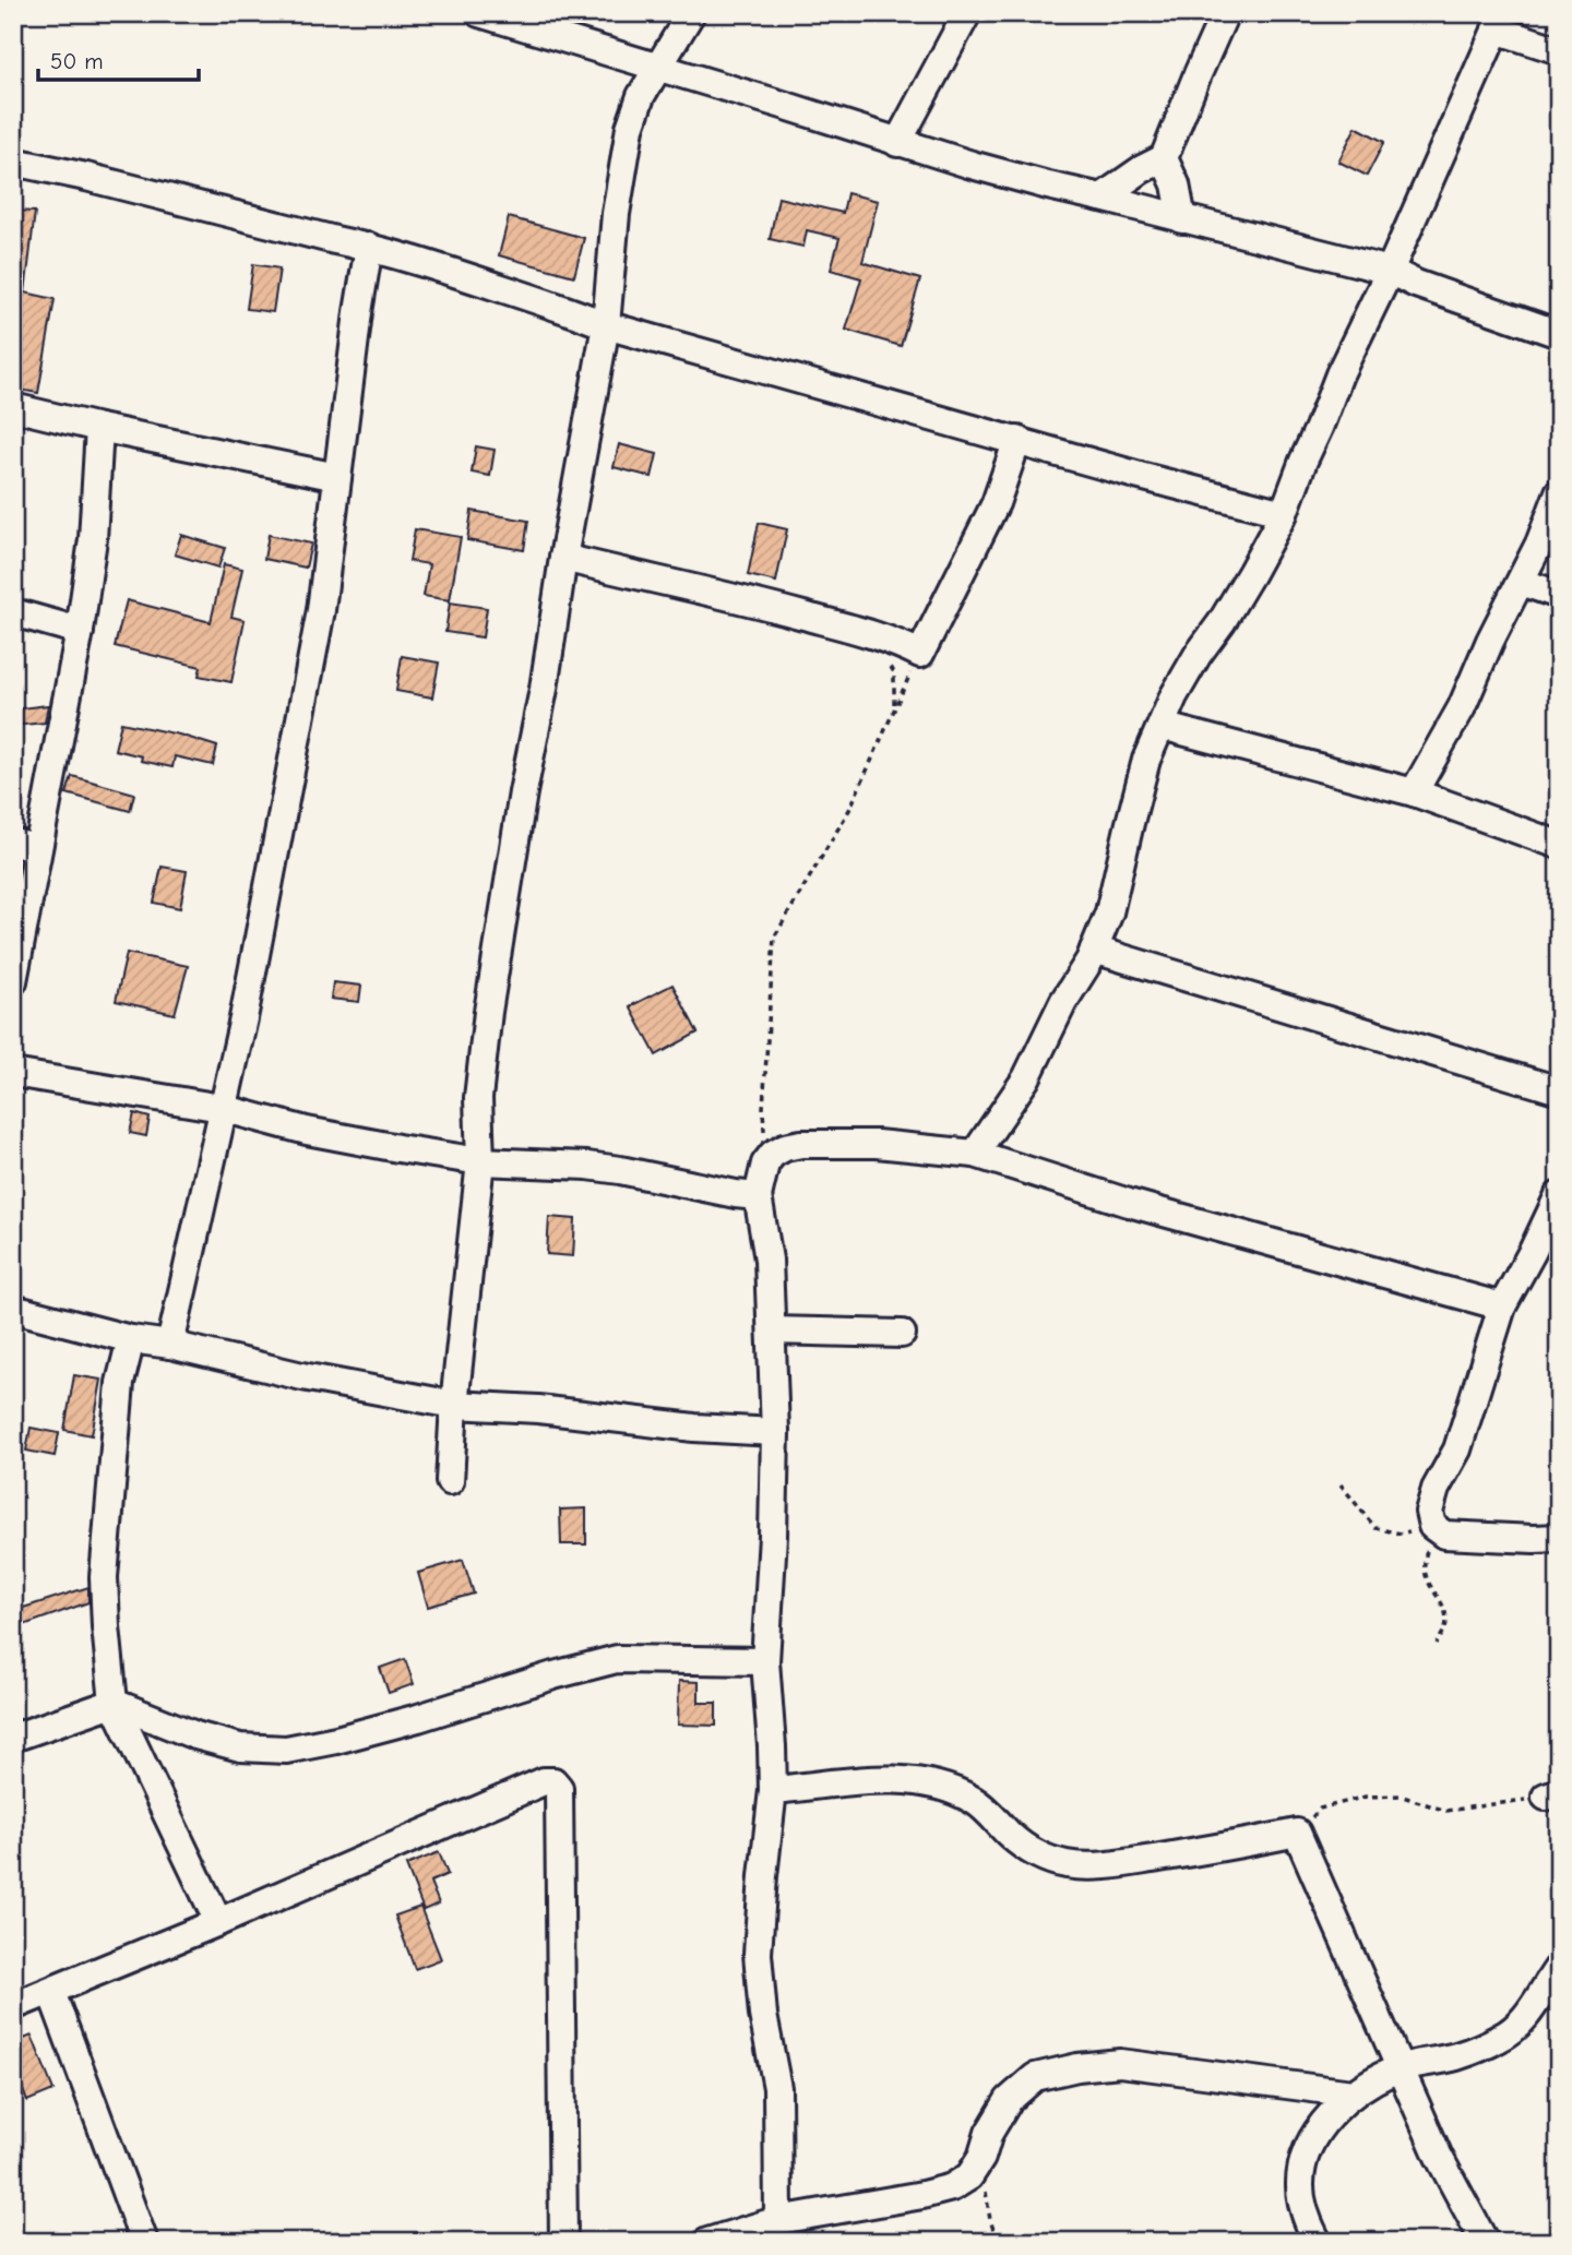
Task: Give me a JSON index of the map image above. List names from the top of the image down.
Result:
{
  "scale_bar": "50 m"
}
